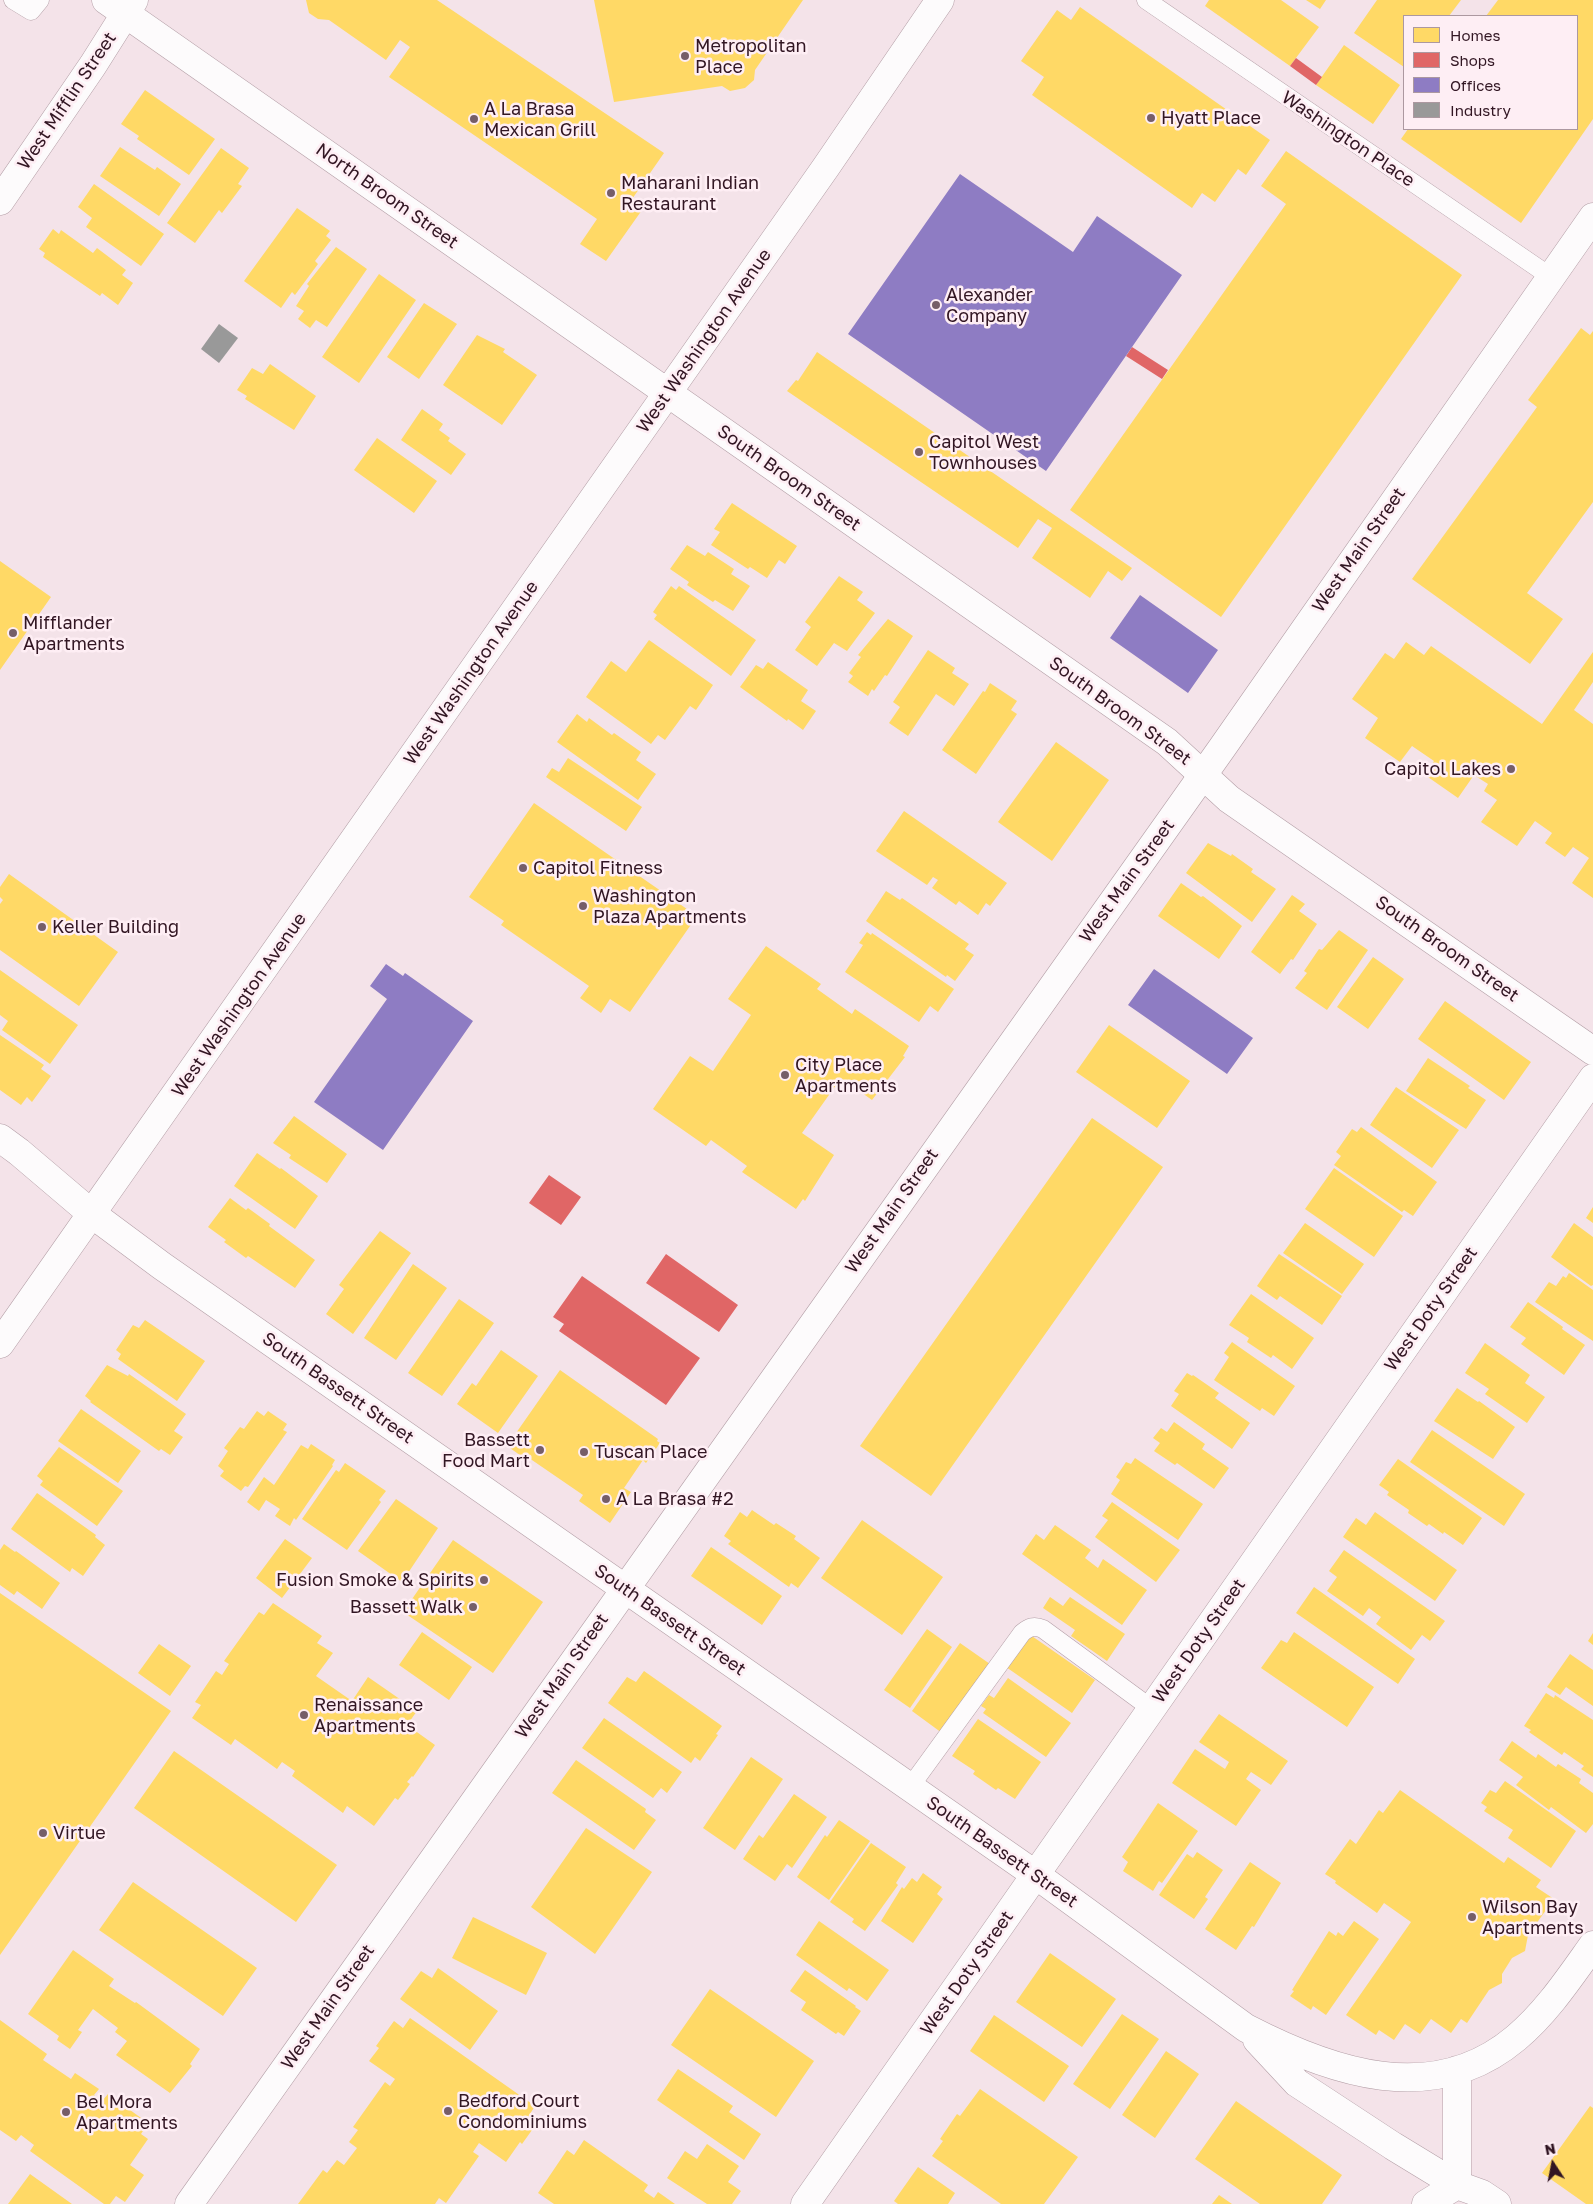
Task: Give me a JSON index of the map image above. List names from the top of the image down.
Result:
{
  "streets": {
    "street": [
      "West Mifflin Street",
      "North Broom Street",
      "West Washington Avenue",
      "South Broom Street",
      "West Main Street",
      "West Doty Street",
      "South Bassett Street"
    ],
    "lane": ["Washington Place"]
  },
  "crossings": [
    ["West Mifflin Street", "North Broom Street"],
    ["Washington Place", "West Main Street"],
    ["North Broom Street", "West Washington Avenue"],
    ["North Broom Street", "South Broom Street"],
    ["West Washington Avenue", "South Broom Street"],
    ["West Washington Avenue", "South Bassett Street"],
    ["South Broom Street", "West Main Street"],
    ["West Main Street", "South Bassett Street"],
    ["West Doty Street", "South Bassett Street"]
  ],
  "places": [
    "Metropolitan Place",
    "Hyatt Place",
    "A La Brasa Mexican Grill",
    "Maharani Indian Restaurant",
    "Alexander Company",
    "Capitol West Townhouses",
    "Mifflander Apartments",
    "Capitol Lakes",
    "Capitol Fitness",
    "Washington Plaza Apartments",
    "Keller Building",
    "City Place Apartments",
    "Bassett Food Mart",
    "Tuscan Place",
    "A La Brasa #2",
    "Fusion Smoke & Spirits",
    "Bassett Walk",
    "Renaissance Apartments",
    "Virtue",
    "Wilson Bay Apartments",
    "Bedford Court Condominiums",
    "Bel Mora Apartments"
  ],
  "legend": [
    "Homes",
    "Shops",
    "Offices",
    "Industry"
  ],
  "north": "top"
}
